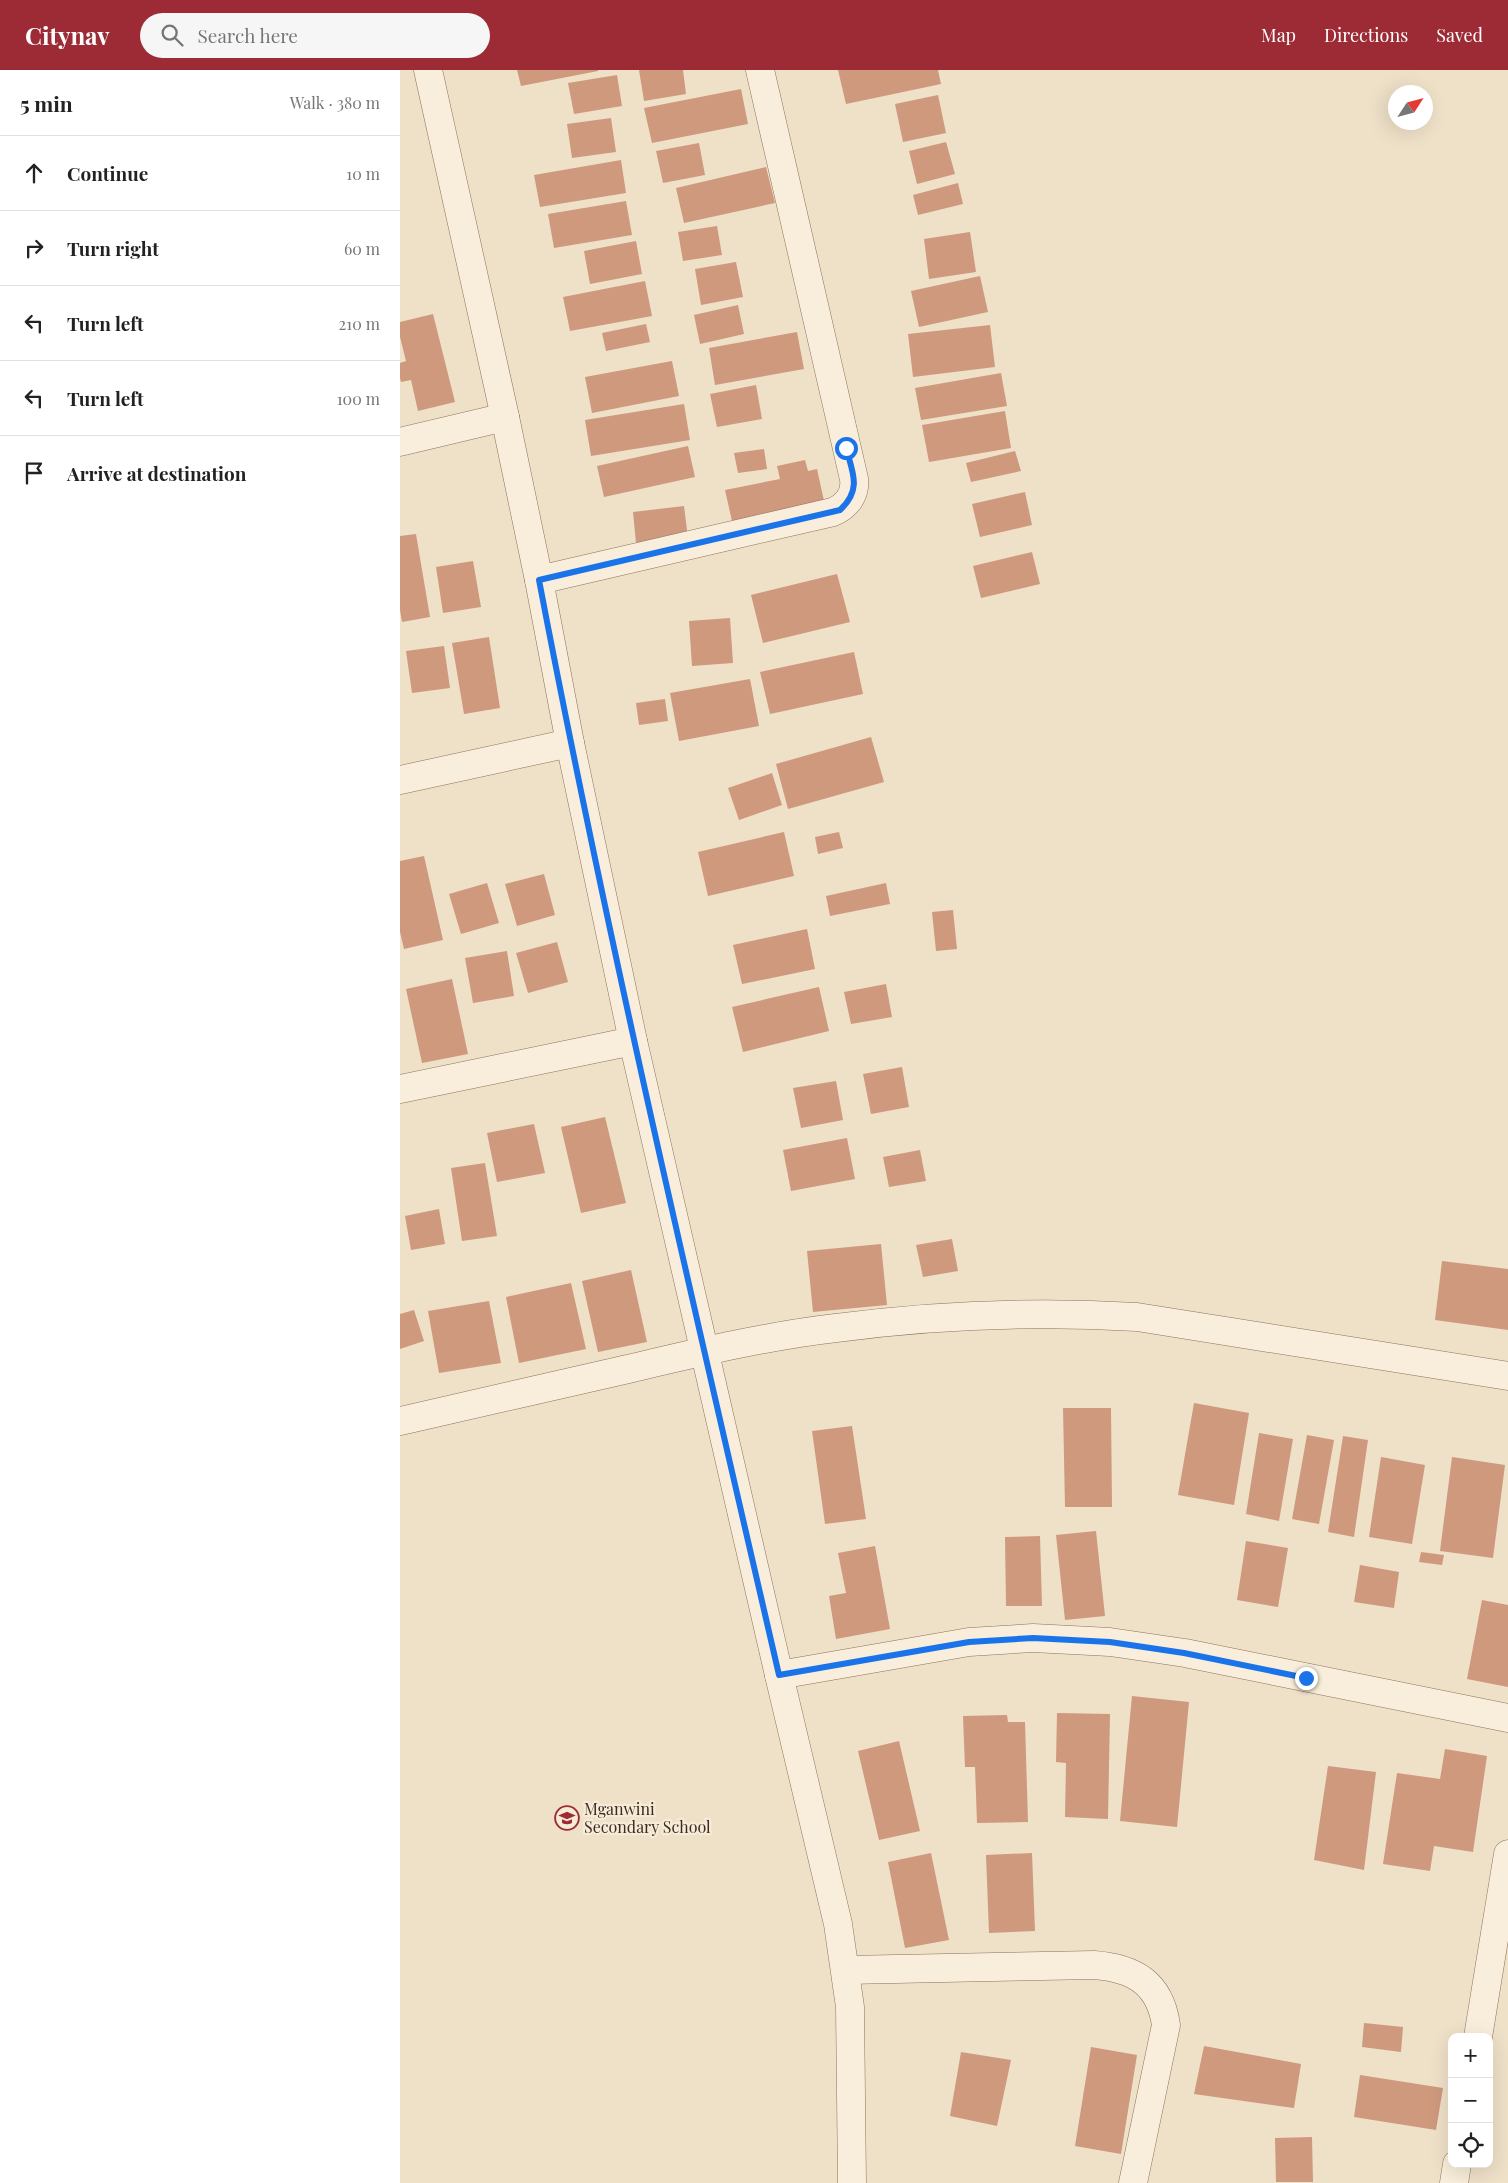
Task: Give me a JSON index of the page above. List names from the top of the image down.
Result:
{
  "places": {
    "school or university": ["Mganwini Secondary School"]
  },
  "north": "top right",
  "page": {
    "header": "Citynav",
    "search": "Search here",
    "nav": ["Map", "Directions", "Saved"],
    "heading": ["5 min", "Walk · 380 m"],
    "list": [
      ["Continue", "10 m"],
      ["Turn right", "60 m"],
      ["Turn left", "210 m"],
      ["Turn left", "100 m"],
      "Arrive at destination"
    ],
    "map_buttons": ["+", "−"]
  }
}
